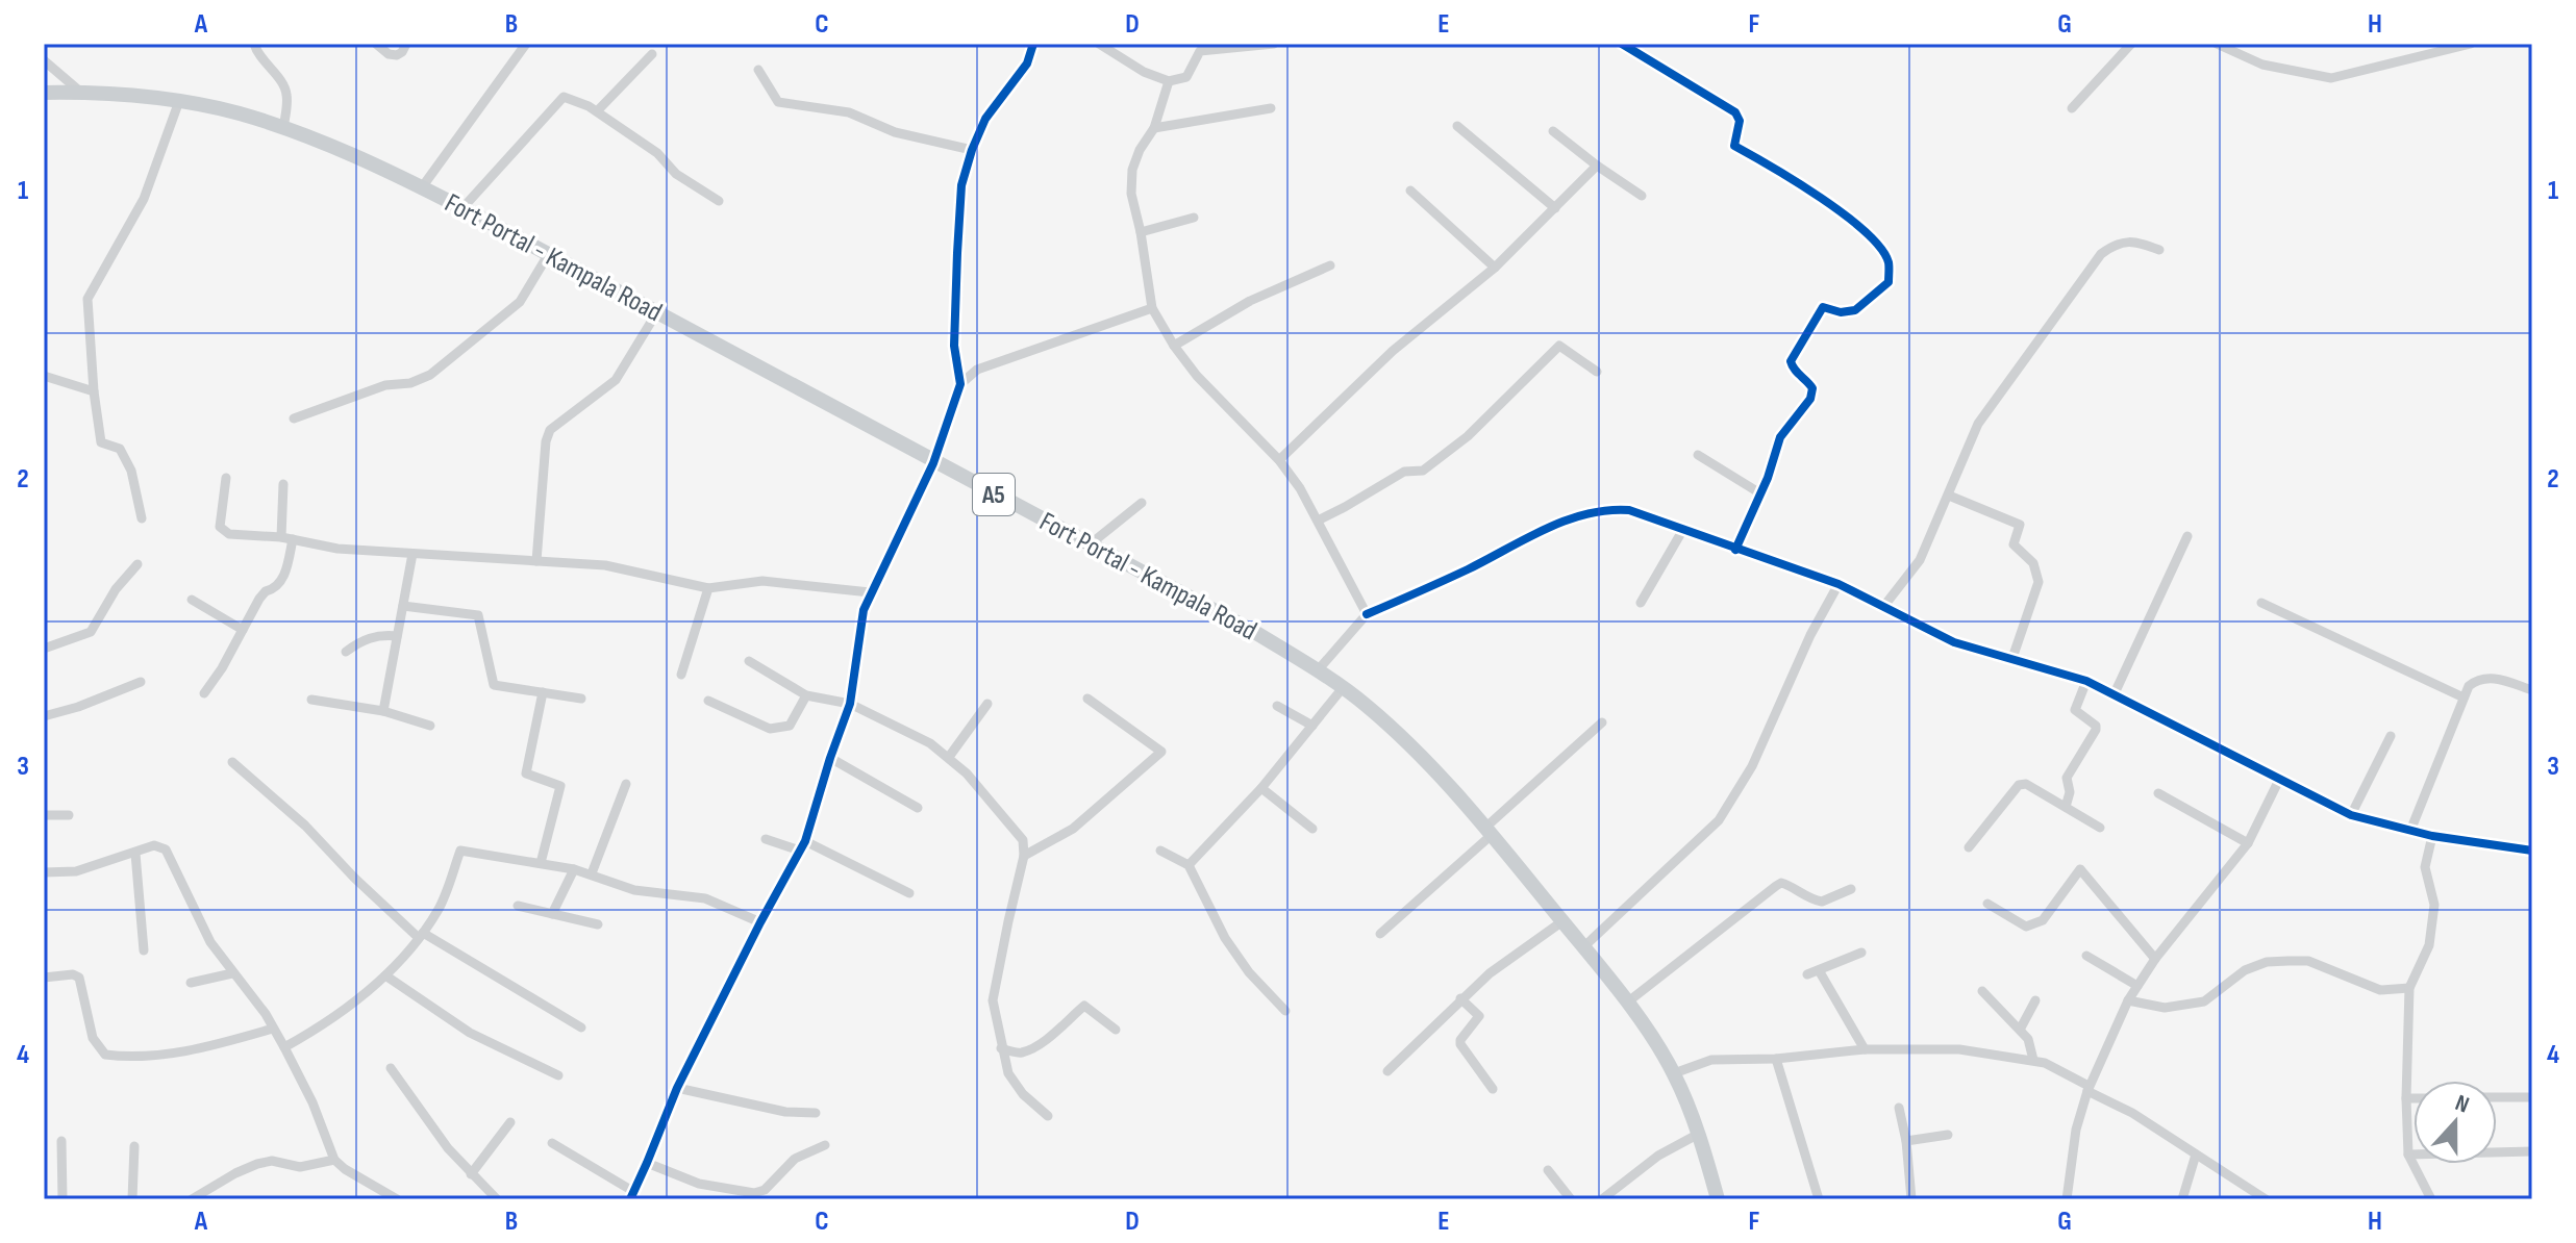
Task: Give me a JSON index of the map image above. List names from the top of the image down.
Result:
{
  "streets": {
    "main road": ["Fort Portal - Kampala Road", "A5"]
  },
  "north": "top",
  "grid": {
    "columns": [
      "A",
      "B",
      "C",
      "D",
      "E",
      "F",
      "G",
      "H"
    ],
    "rows": [
      "1",
      "2",
      "3",
      "4"
    ]
  }
}
